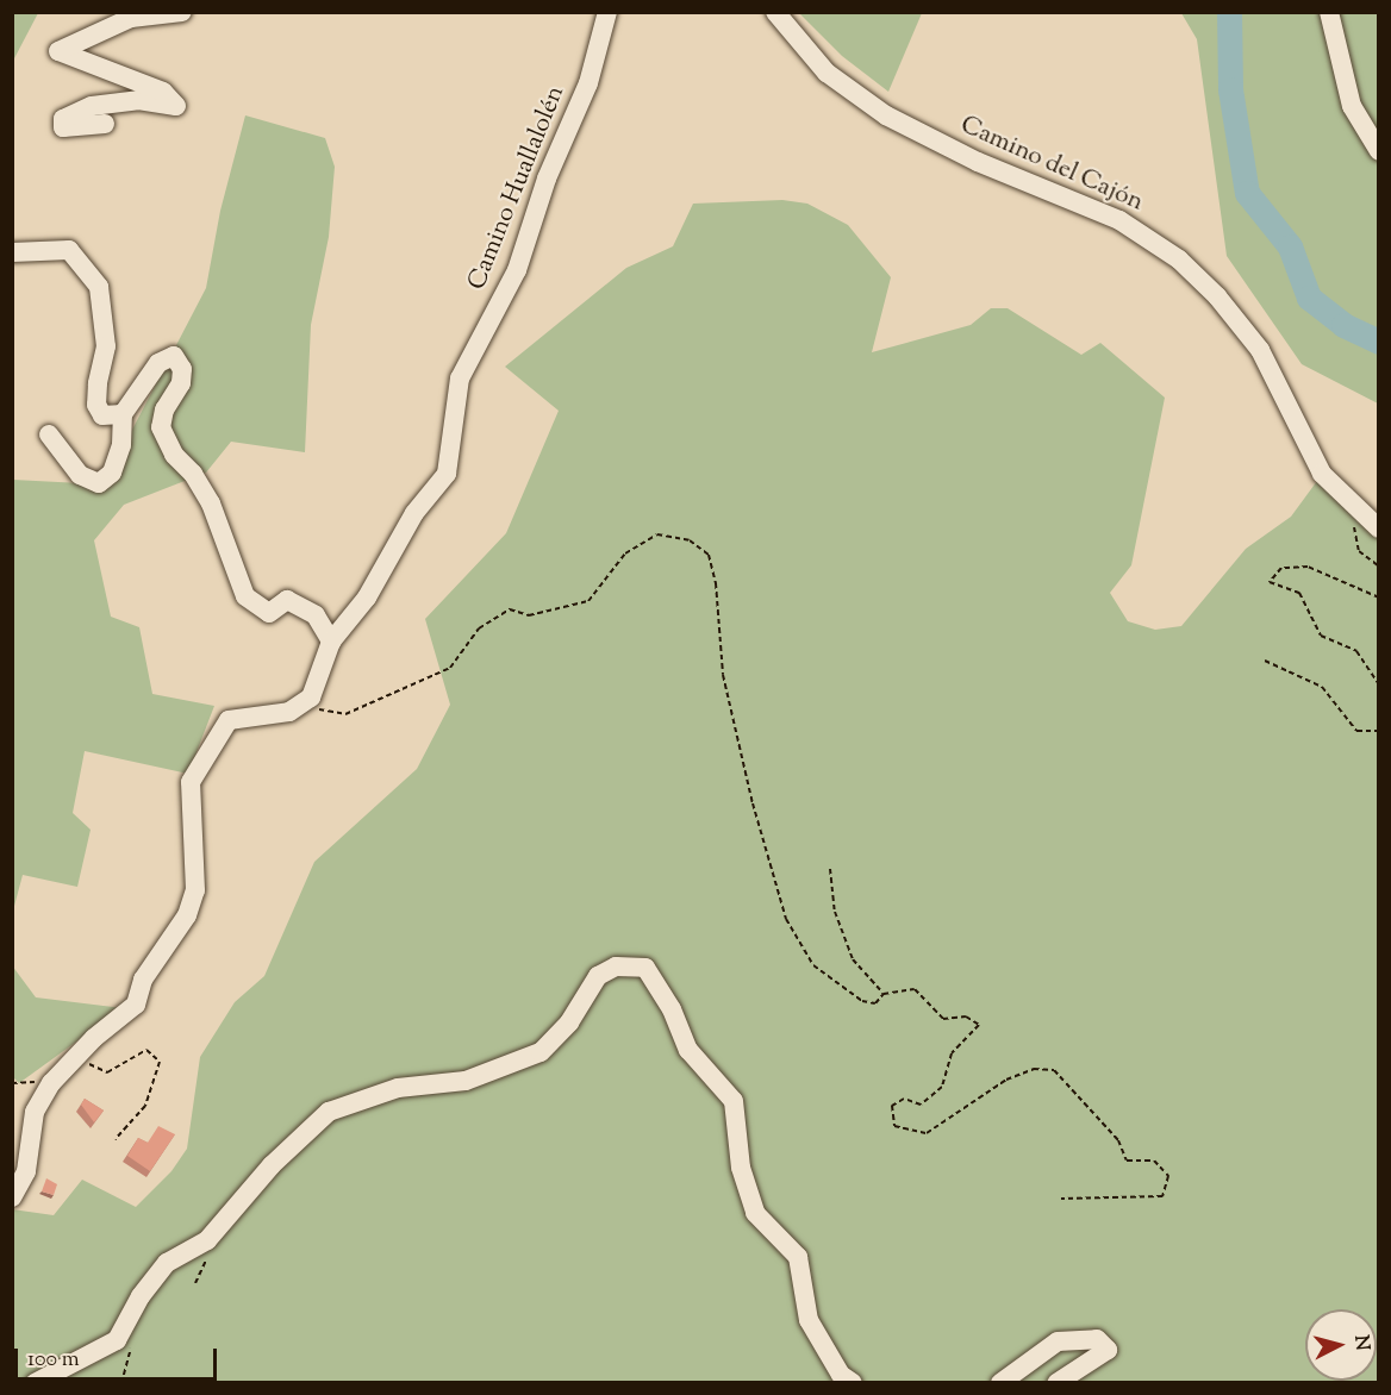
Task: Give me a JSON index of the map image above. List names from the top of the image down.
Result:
{
  "streets": {
    "street": ["Camino del Cajón", "Camino Huallalolén"]
  },
  "scale_bar": "100 m",
  "north": "right"
}
